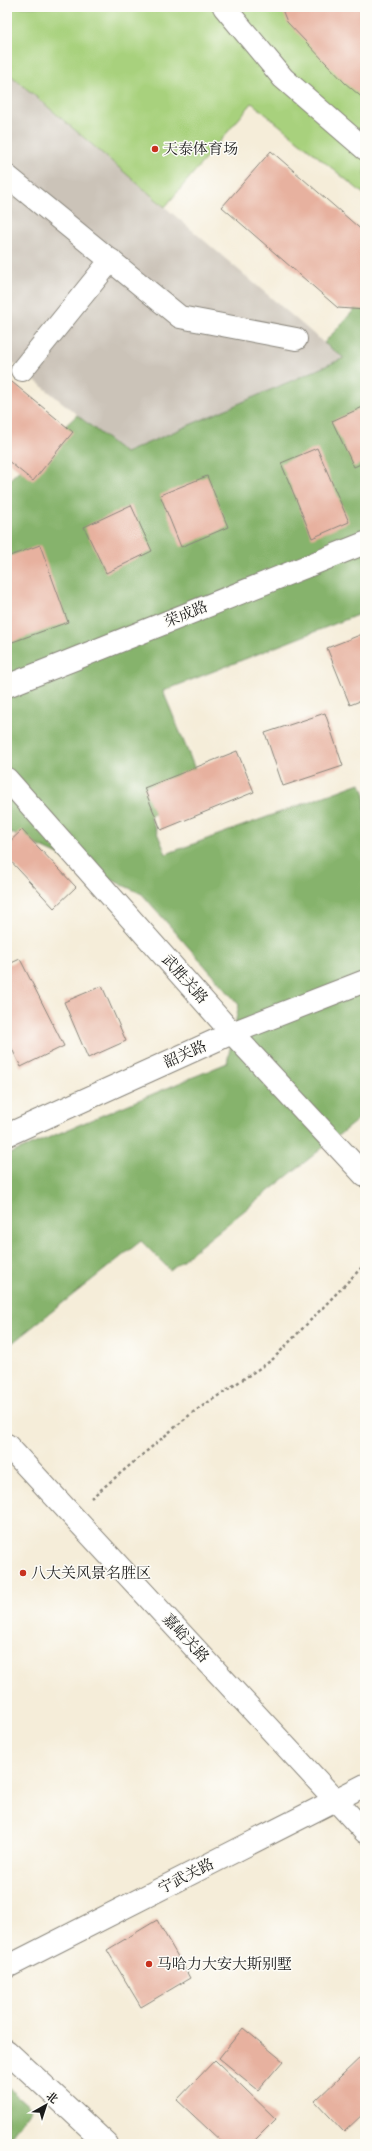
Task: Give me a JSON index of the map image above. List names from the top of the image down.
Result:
{
  "streets": {
    "street": [
      "荣成路",
      "武胜关路",
      "韶关路",
      "嘉峪关路",
      "宁武关路"
    ]
  },
  "crossings": [
    ["武胜关路", "韶关路"],
    ["嘉峪关路", "宁武关路"]
  ],
  "places": ["天泰体育场", "八大关风景名胜区", "马哈力大安大斯别墅"],
  "north": "top right"
}
